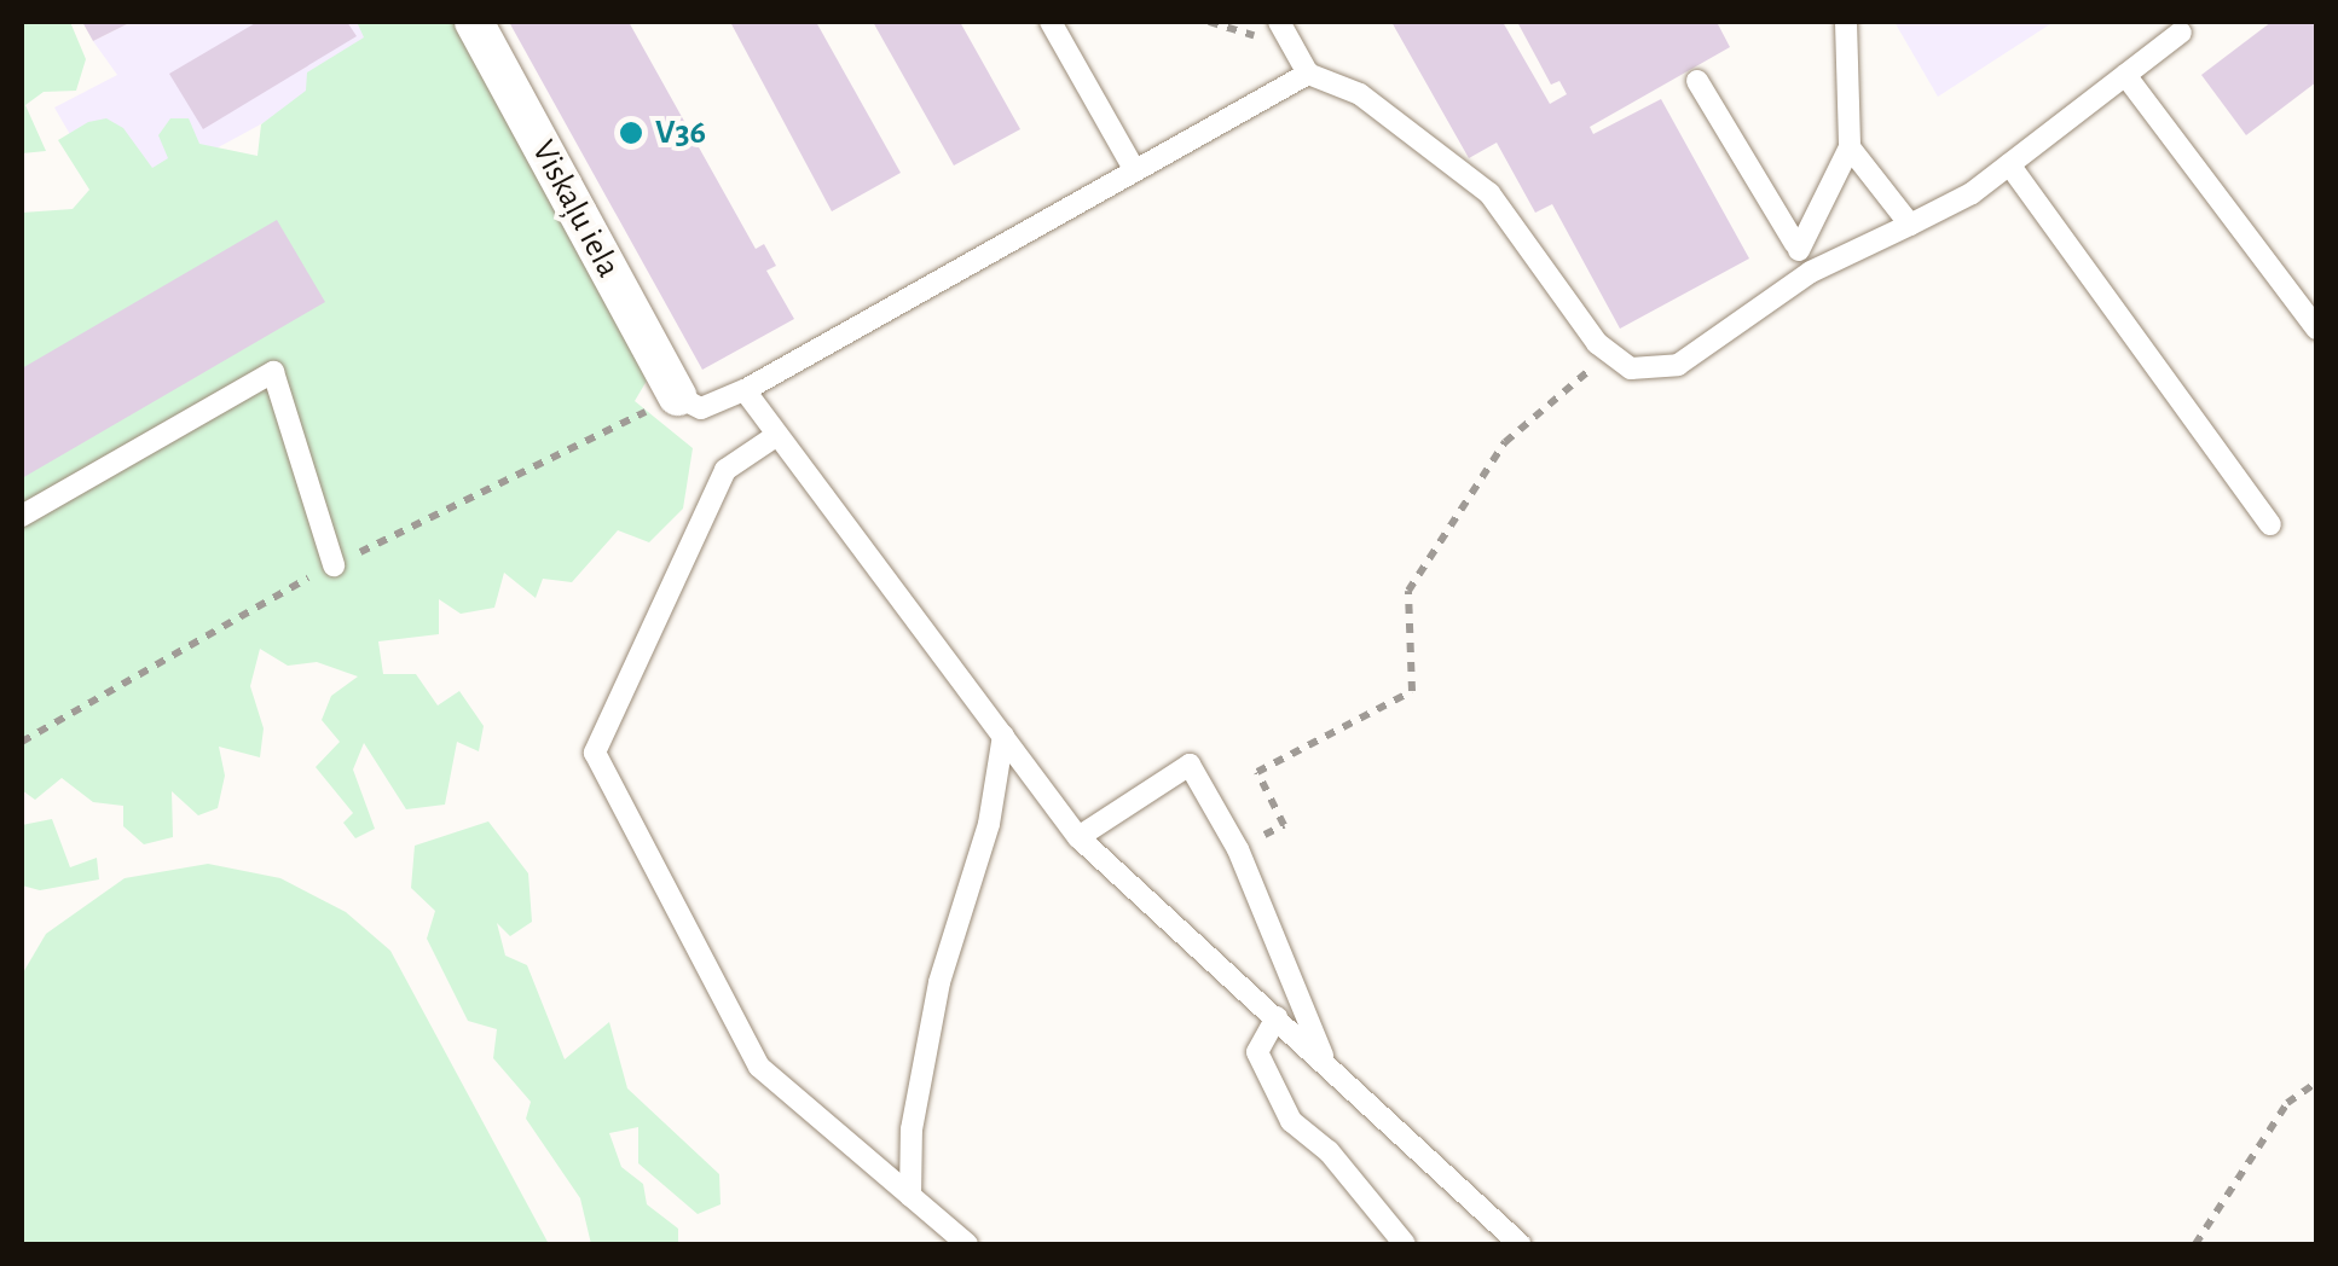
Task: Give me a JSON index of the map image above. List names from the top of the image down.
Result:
{
  "streets": {
    "street": ["Viskaļu iela"]
  },
  "places": ["V36"]
}
